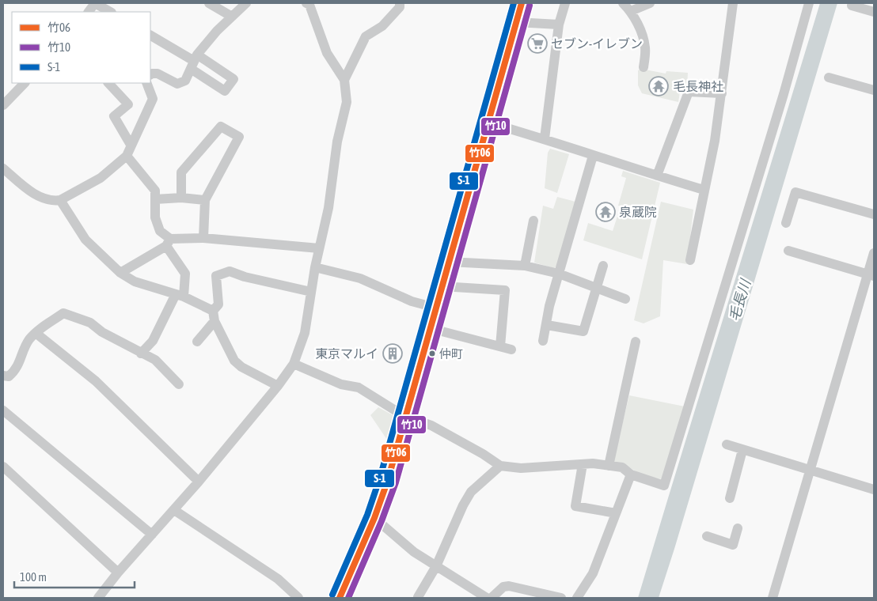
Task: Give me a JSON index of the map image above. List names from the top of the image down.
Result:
{
  "water": ["毛長川"],
  "places": {
    "supermarket": ["セブン-イレブン"],
    "temple": ["毛長神社", "泉蔵院"],
    "building": ["東京マルイ"],
    "other": ["仲町"]
  },
  "lines": ["transit line 竹06", "transit line S-1", "transit line 竹10"],
  "legend": ["竹06", "竹10", "S-1"],
  "scale_bar": "100 m"
}
